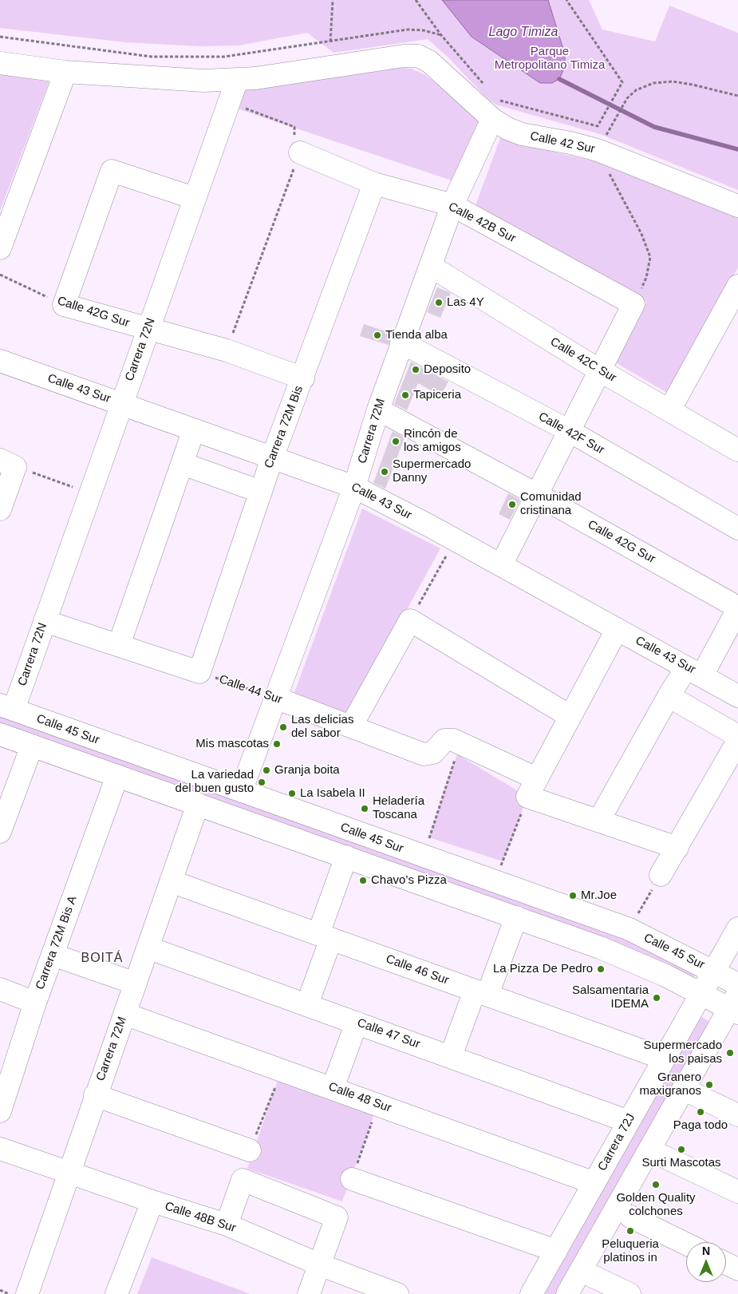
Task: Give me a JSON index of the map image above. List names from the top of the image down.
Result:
{
  "streets": {
    "street": [
      "Calle 42 Sur",
      "Calle 42B Sur",
      "Calle 42G Sur",
      "Carrera 72N",
      "Calle 42C Sur",
      "Calle 43 Sur",
      "Carrera 72M Bis",
      "Carrera 72M",
      "Calle 42F Sur",
      "Calle 44 Sur",
      "Calle 45 Sur",
      "Carrera 72M Bis A",
      "Calle 46 Sur",
      "Calle 47 Sur",
      "Calle 48 Sur",
      "Carrera 72J",
      "Calle 48B Sur"
    ]
  },
  "crossings": [
    ["Calle 42 Sur", "Carrera 72N"],
    ["Calle 42 Sur", "Carrera 72M"],
    ["Calle 42B Sur", "Carrera 72M Bis"],
    ["Calle 42B Sur", "Carrera 72M"],
    ["Calle 42G Sur", "Carrera 72N"],
    ["Calle 42G Sur", "Carrera 72M Bis"],
    ["Calle 42G Sur", "Carrera 72M"],
    ["Carrera 72N", "Calle 43 Sur"],
    ["Carrera 72N", "Calle 45 Sur"],
    ["Calle 42C Sur", "Carrera 72M"],
    ["Calle 43 Sur", "Carrera 72M Bis"],
    ["Calle 43 Sur", "Carrera 72M"],
    ["Carrera 72M Bis", "Calle 44 Sur"],
    ["Carrera 72M", "Calle 42F Sur"],
    ["Carrera 72M", "Calle 44 Sur"],
    ["Carrera 72M", "Calle 45 Sur"],
    ["Carrera 72M", "Calle 46 Sur"],
    ["Carrera 72M", "Calle 47 Sur"],
    ["Carrera 72M", "Calle 48 Sur"],
    ["Carrera 72M", "Calle 48B Sur"],
    ["Calle 45 Sur", "Carrera 72J"],
    ["Calle 46 Sur", "Carrera 72J"],
    ["Calle 47 Sur", "Carrera 72J"],
    ["Calle 48 Sur", "Carrera 72J"]
  ],
  "districts": ["BOITÁ"],
  "water": ["Lago Timiza"],
  "parks": ["Parque Metropolitano Timiza"],
  "places": [
    "Las 4Y",
    "Tienda alba",
    "Deposito",
    "Tapiceria",
    "Rincón de los amigos",
    "Supermercado Danny",
    "Comunidad cristinana",
    "Las delicias del sabor",
    "Mis mascotas",
    "Granja boita",
    "La variedad del buen gusto",
    "La Isabela II",
    "Heladería Toscana",
    "Chavo’s Pizza",
    "Mr.Joe",
    "La Pizza De Pedro",
    "Salsamentaria IDEMA",
    "Supermercado los paisas",
    "Granero maxigranos",
    "Paga todo",
    "Surti Mascotas",
    "Golden Quality colchones",
    "Peluqueria platinos in"
  ],
  "north": "top"
}
